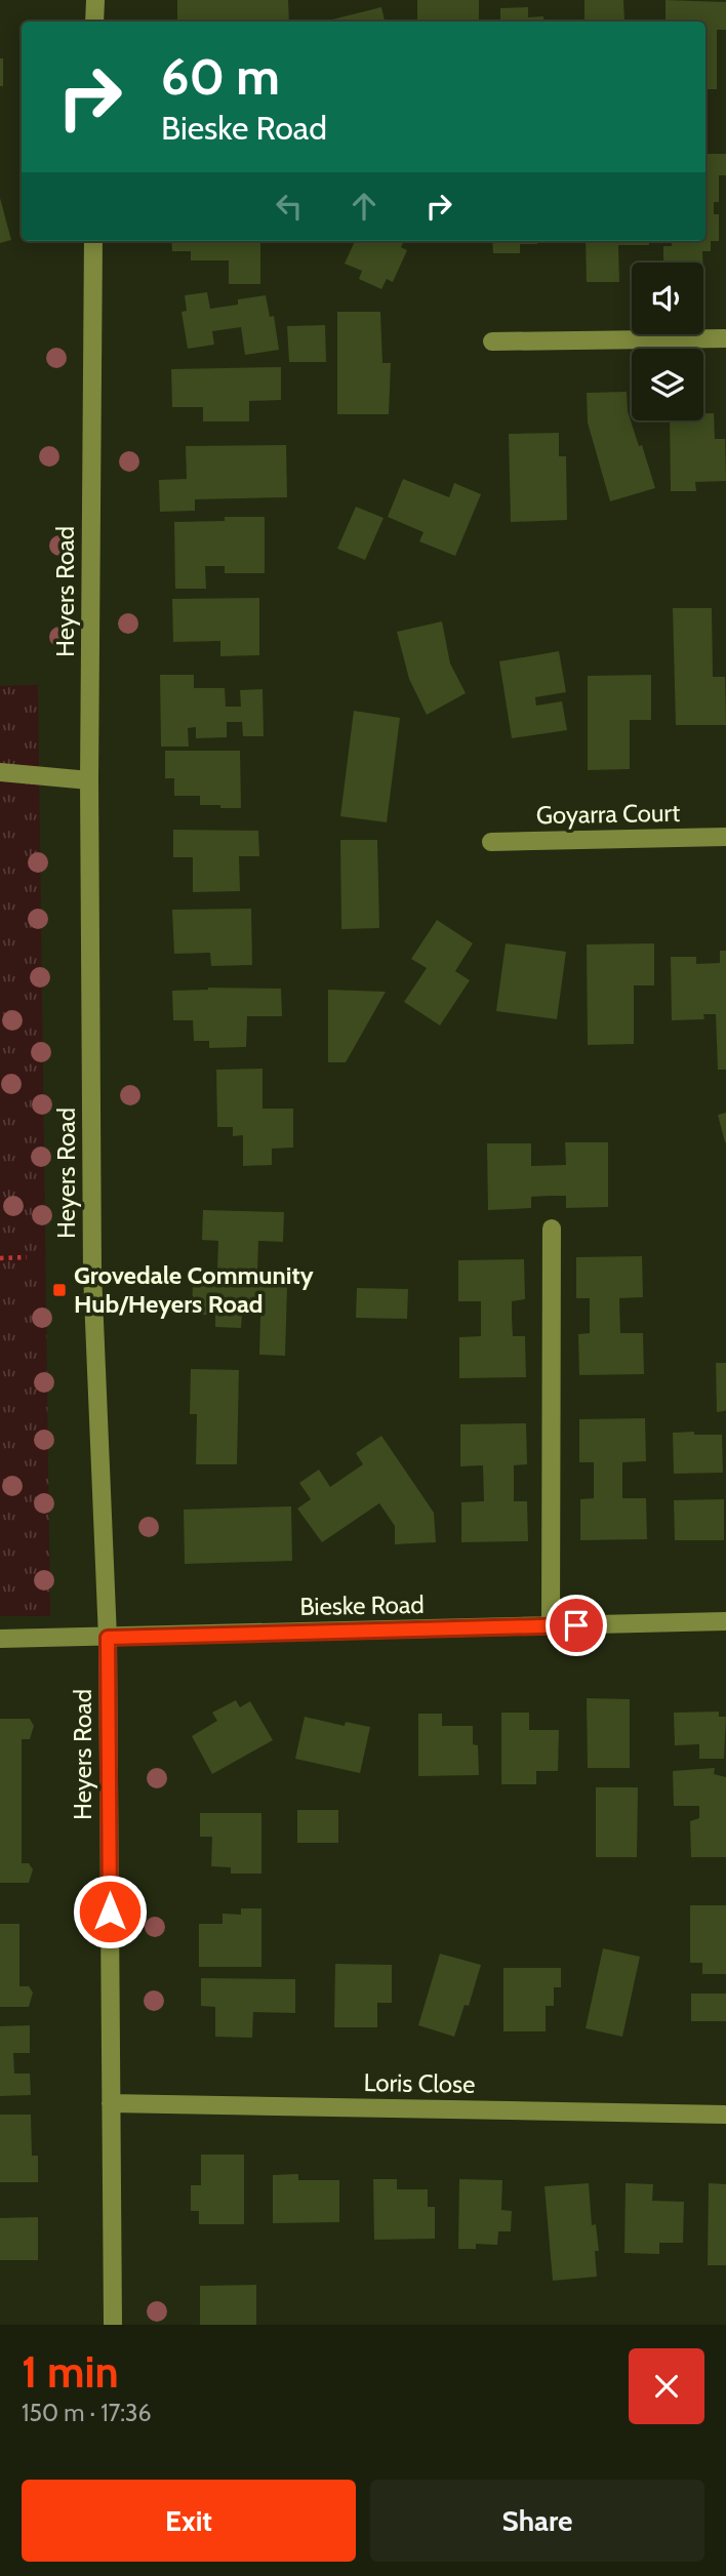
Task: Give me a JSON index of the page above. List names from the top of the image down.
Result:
{
  "streets": {
    "street": [
      "Heyers Road",
      "Goyarra Court",
      "Bieske Road",
      "Loris Close"
    ]
  },
  "crossings": [
    ["Heyers Road", "Bieske Road"],
    ["Heyers Road", "Loris Close"]
  ],
  "places": {
    "transit": ["Grovedale Community Hub/Heyers Road"]
  },
  "page": {
    "turn": ["60 m", "Bieske Road"],
    "heading": ["1 min", "150 m · 17:36"],
    "buttons": ["Exit", "Share"]
  }
}
